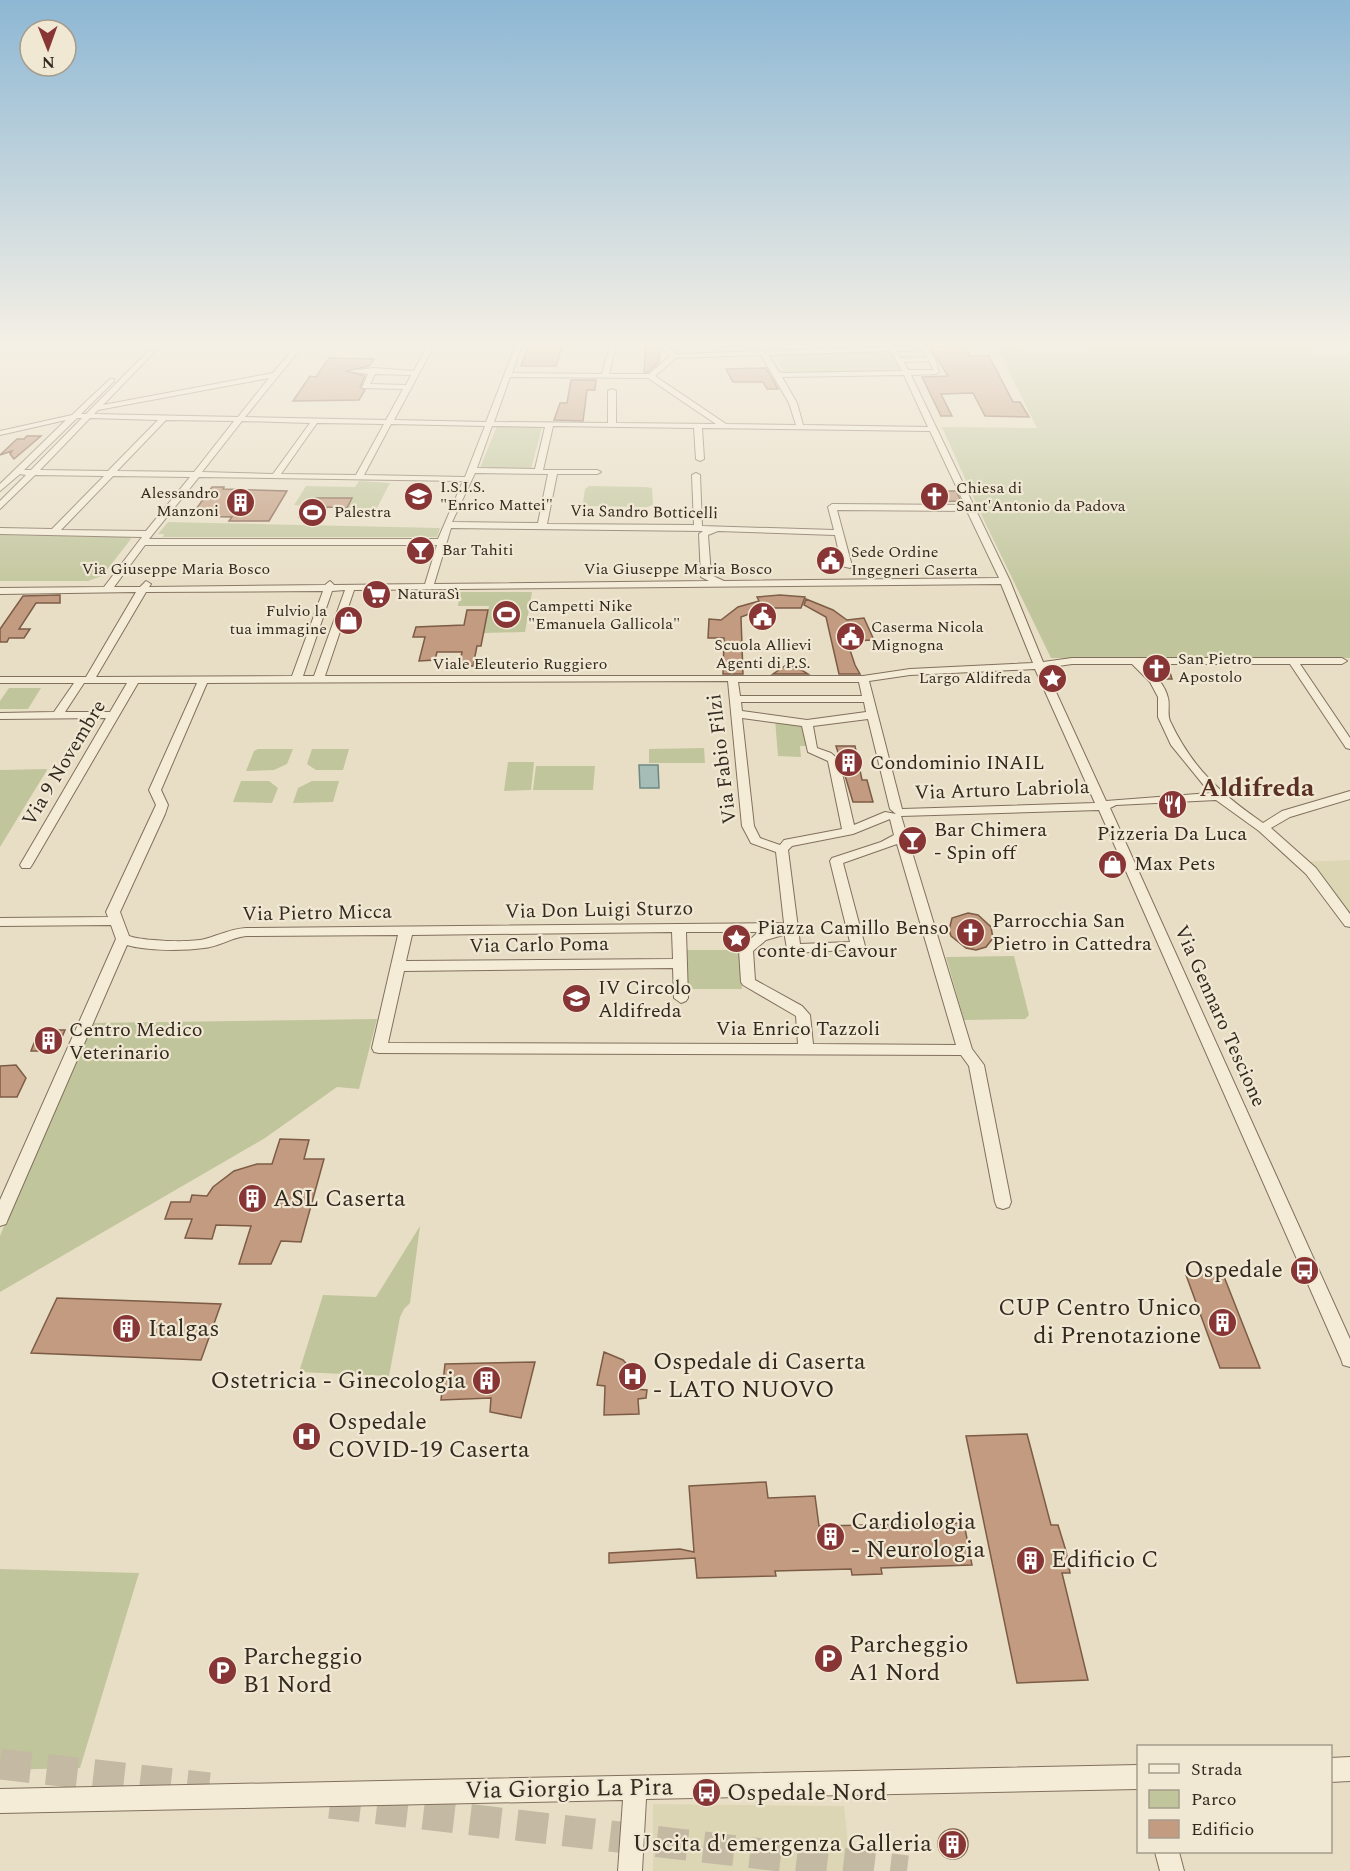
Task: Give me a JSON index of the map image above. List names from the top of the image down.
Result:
{
  "streets": {
    "street": [
      "Via Sandro Botticelli",
      "Via Giuseppe Maria Bosco",
      "Viale Eleuterio Ruggiero",
      "Via Fabio Filzi",
      "Via 9 Novembre",
      "Via Arturo Labriola",
      "Via Don Luigi Sturzo",
      "Via Pietro Micca",
      "Via Carlo Poma",
      "Via Gennaro Tescione",
      "Via Enrico Tazzoli",
      "Via Giorgio La Pira"
    ]
  },
  "crossings": [
    ["Viale Eleuterio Ruggiero", "Via Fabio Filzi"],
    ["Viale Eleuterio Ruggiero", "Via 9 Novembre"],
    ["Viale Eleuterio Ruggiero", "Via Gennaro Tescione"],
    ["Via Fabio Filzi", "Via Arturo Labriola"],
    ["Via Arturo Labriola", "Via Gennaro Tescione"],
    ["Via Don Luigi Sturzo", "Via Pietro Micca"],
    ["Via Carlo Poma", "Via Enrico Tazzoli"]
  ],
  "districts": ["Aldifreda"],
  "places": {
    "school or university": ["I.S.I.S. \"Enrico Mattei\"", "IV Circolo Aldifreda"],
    "church": ["Chiesa di Sant'Antonio da Padova", "San Pietro Apostolo", "Parrocchia San Pietro in Cattedra"],
    "building": [
      "Alessandro Manzoni",
      "Condominio INAIL",
      "Centro Medico Veterinario",
      "ASL Caserta",
      "CUP Centro Unico di Prenotazione",
      "Italgas",
      "Ostetricia - Ginecologia",
      "Cardiologia - Neurologia",
      "Edificio C",
      "Uscita d'emergenza Galleria"
    ],
    "sports": ["Palestra", "Campetti Nike \"Emanuela Gallicola\""],
    "bar": ["Bar Tahiti", "Bar Chimera - Spin off"],
    "public building": ["Sede Ordine Ingegneri Caserta", "Scuola Allievi Agenti di P.S.", "Caserma Nicola Mignogna"],
    "supermarket": ["NaturaSì"],
    "shop": ["Fulvio la tua immagine", "Max Pets"],
    "place": ["Largo Aldifreda", "Piazza Camillo Benso conte di Cavour"],
    "restaurant": ["Pizzeria Da Luca"],
    "bus stop": ["Ospedale", "Ospedale Nord"],
    "hospital": ["Ospedale di Caserta - LATO NUOVO", "Ospedale COVID-19 Caserta"],
    "parking": ["Parcheggio A1 Nord", "Parcheggio B1 Nord"]
  },
  "legend": ["Strada", "Parco", "Edificio"],
  "north": "bottom"
}
